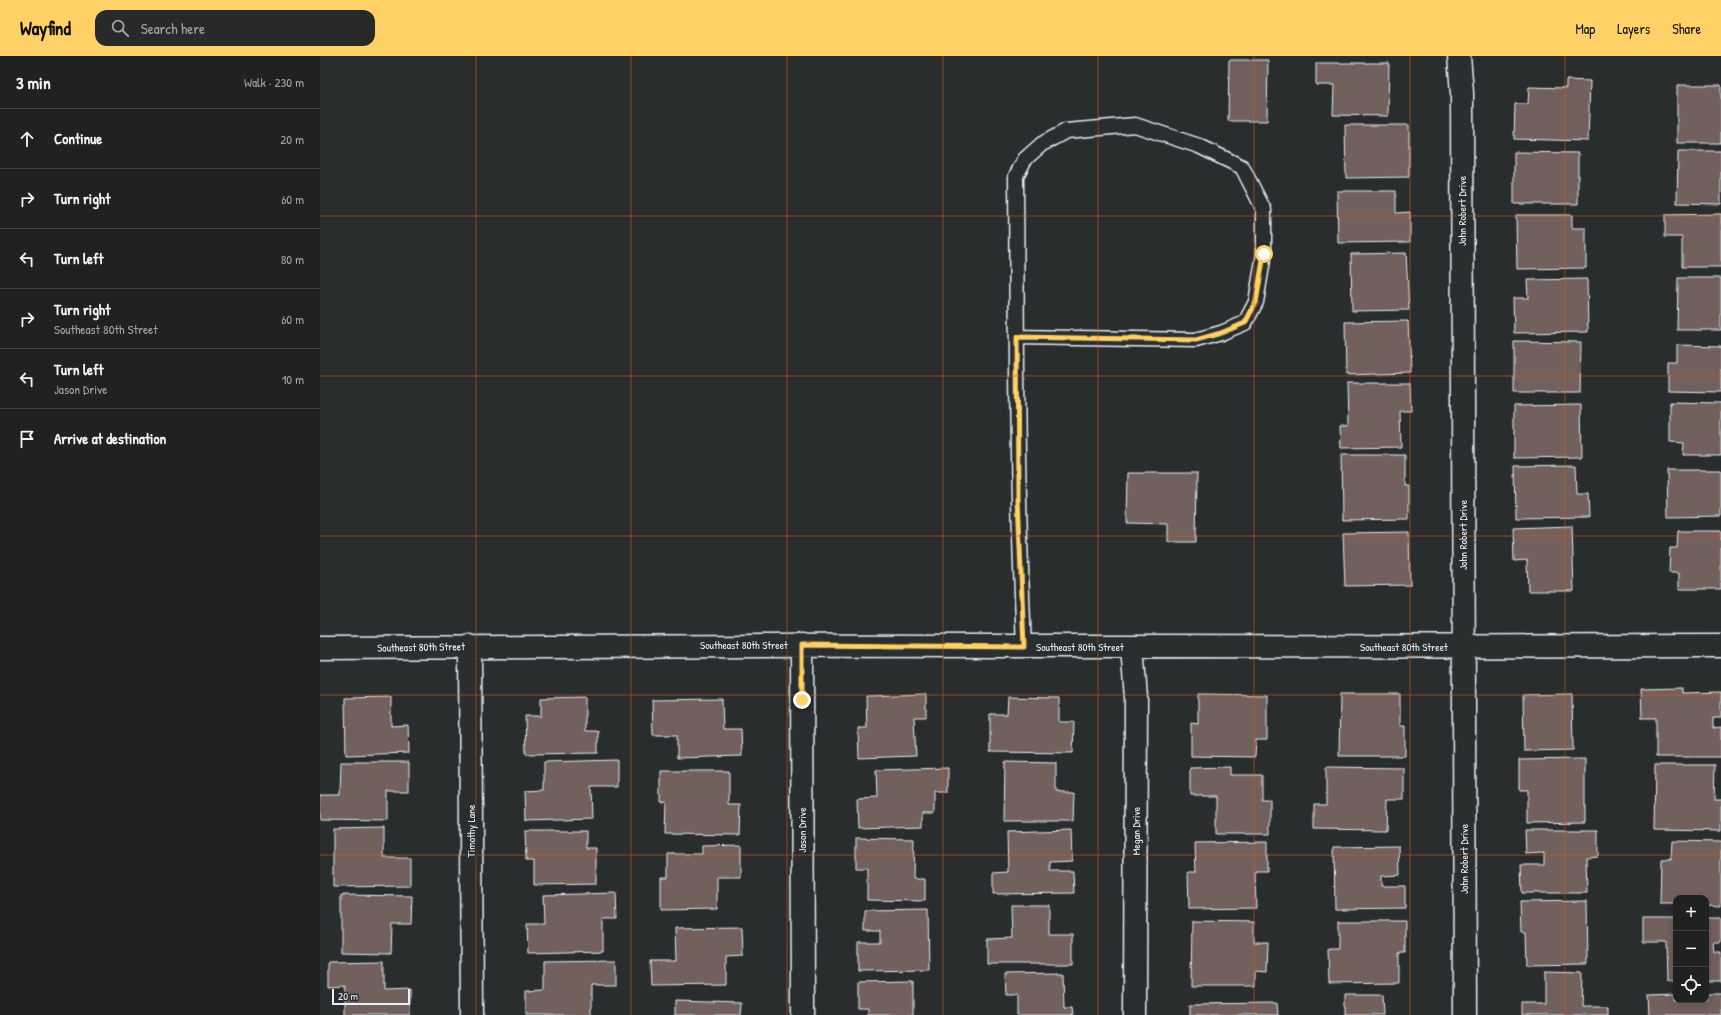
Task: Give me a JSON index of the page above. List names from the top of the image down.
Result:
{
  "streets": {
    "street": [
      "John Robert Drive",
      "Southeast 80th Street",
      "Jason Drive",
      "Timothy Lane",
      "Megan Drive"
    ]
  },
  "crossings": [
    ["John Robert Drive", "Southeast 80th Street"],
    ["Southeast 80th Street", "Jason Drive"],
    ["Southeast 80th Street", "Timothy Lane"],
    ["Southeast 80th Street", "Megan Drive"]
  ],
  "scale_bar": "20 m",
  "page": {
    "header": "Wayfind",
    "search": "Search here",
    "nav": ["Map", "Layers", "Share"],
    "heading": ["3 min", "Walk · 230 m"],
    "list": [
      ["Continue", "20 m"],
      ["Turn right", "60 m"],
      ["Turn left", "80 m"],
      ["Turn right", "Southeast 80th Street", "60 m"],
      ["Turn left", "Jason Drive", "10 m"],
      "Arrive at destination"
    ],
    "map_buttons": ["+", "−"],
    "scale": "20 m"
  }
}
